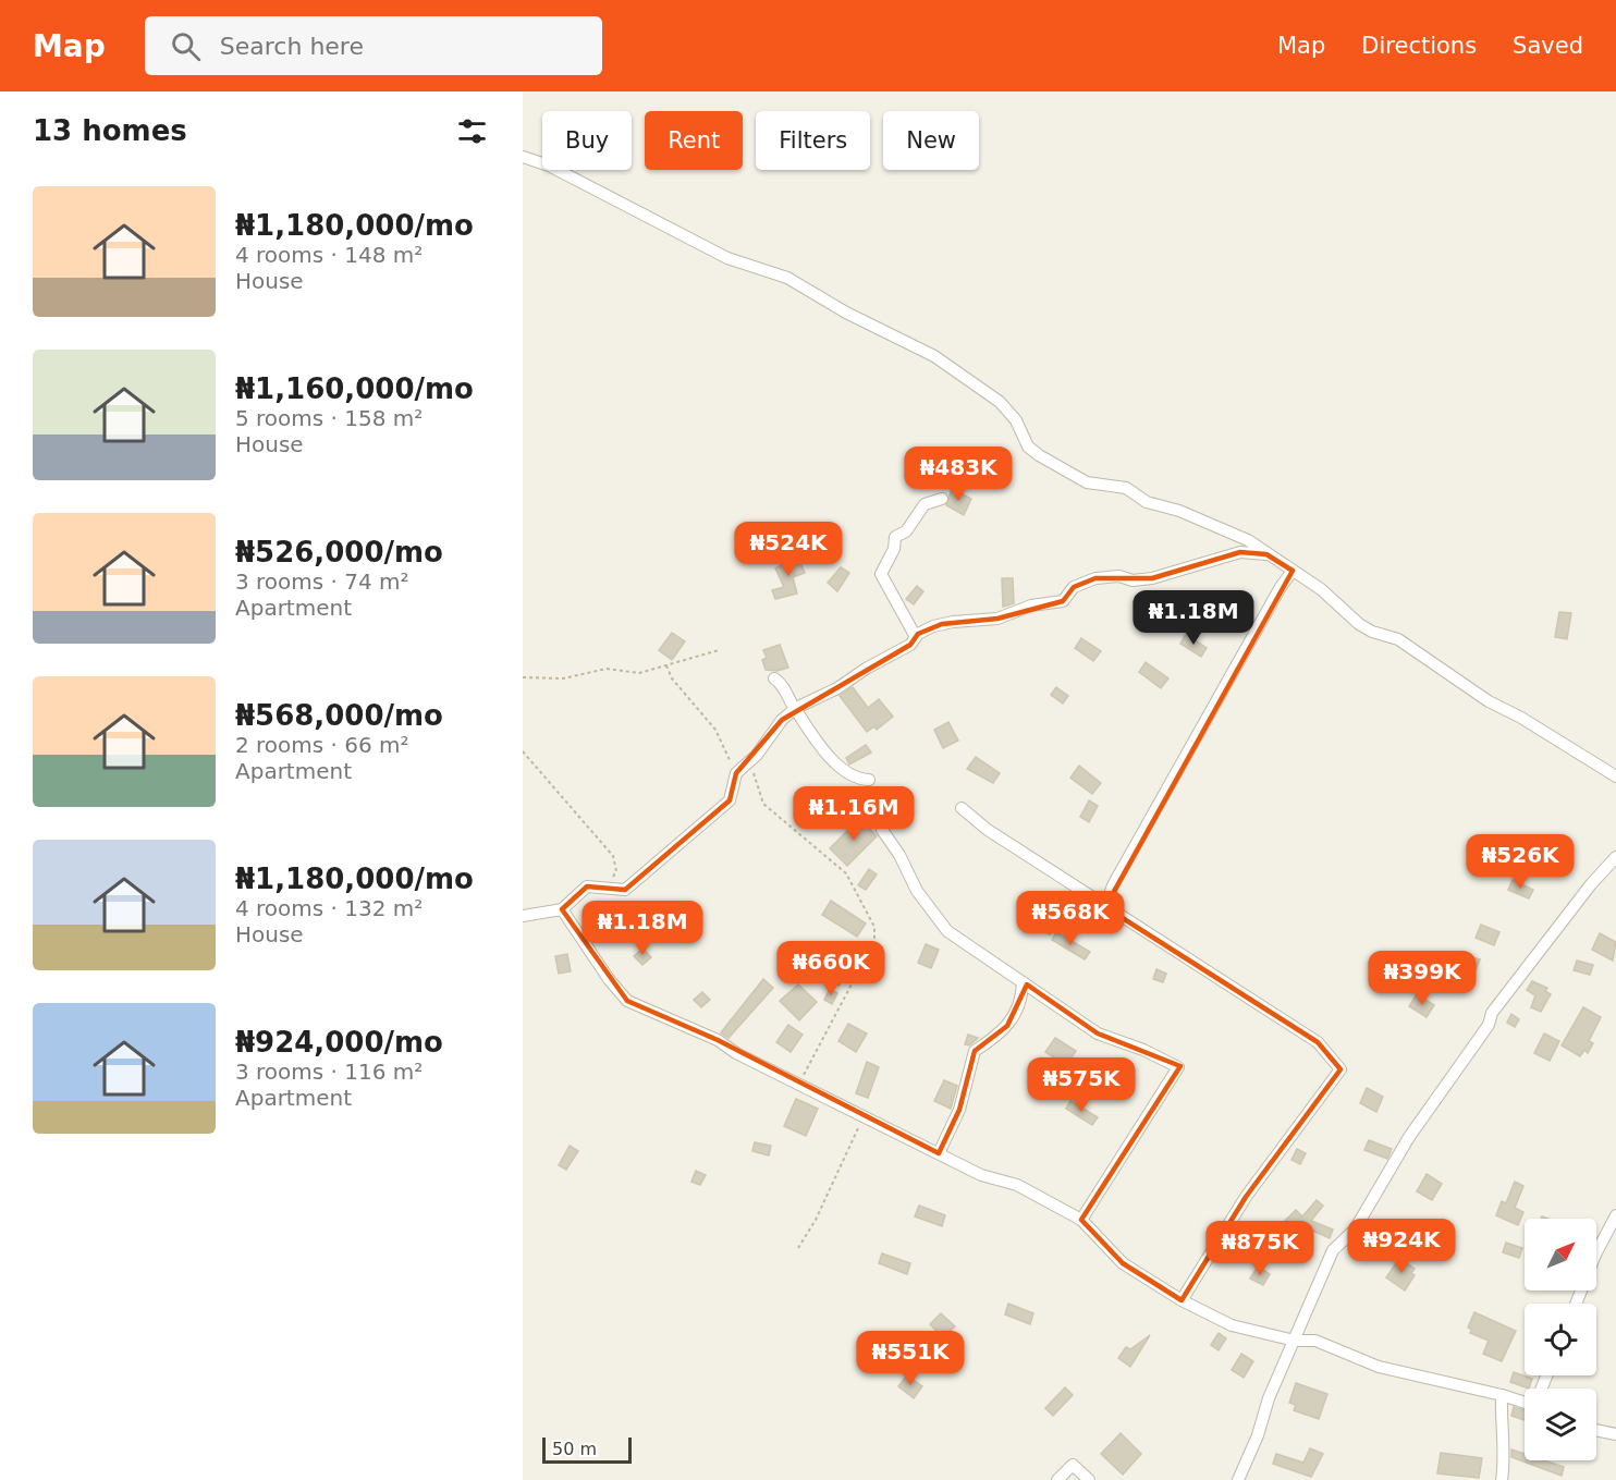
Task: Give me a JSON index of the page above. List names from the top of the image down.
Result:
{
  "scale_bar": "50 m",
  "north": "top right",
  "page": {
    "header": "Map",
    "search": "Search here",
    "nav": ["Map", "Directions", "Saved"],
    "heading": "13 homes",
    "chip": [
      "Buy",
      "Rent",
      "Filters",
      "New"
    ],
    "list": [
      {
        "name": "₦1,180,000/mo",
        "note": "4 rooms · 148 m² · House"
      },
      {
        "name": "₦1,160,000/mo",
        "note": "5 rooms · 158 m² · House"
      },
      {
        "name": "₦526,000/mo",
        "note": "3 rooms · 74 m² · Apartment"
      },
      {
        "name": "₦568,000/mo",
        "note": "2 rooms · 66 m² · Apartment"
      },
      {
        "name": "₦1,180,000/mo",
        "note": "4 rooms · 132 m² · House"
      },
      {
        "name": "₦924,000/mo",
        "note": "3 rooms · 116 m² · Apartment"
      }
    ],
    "price": [
      "₦483K",
      "₦524K",
      "₦1.18M",
      "₦1.16M",
      "₦526K",
      "₦568K",
      "₦1.18M",
      "₦660K",
      "₦399K",
      "₦575K",
      "₦924K",
      "₦875K",
      "₦551K"
    ],
    "scale": "50 m"
  }
}
